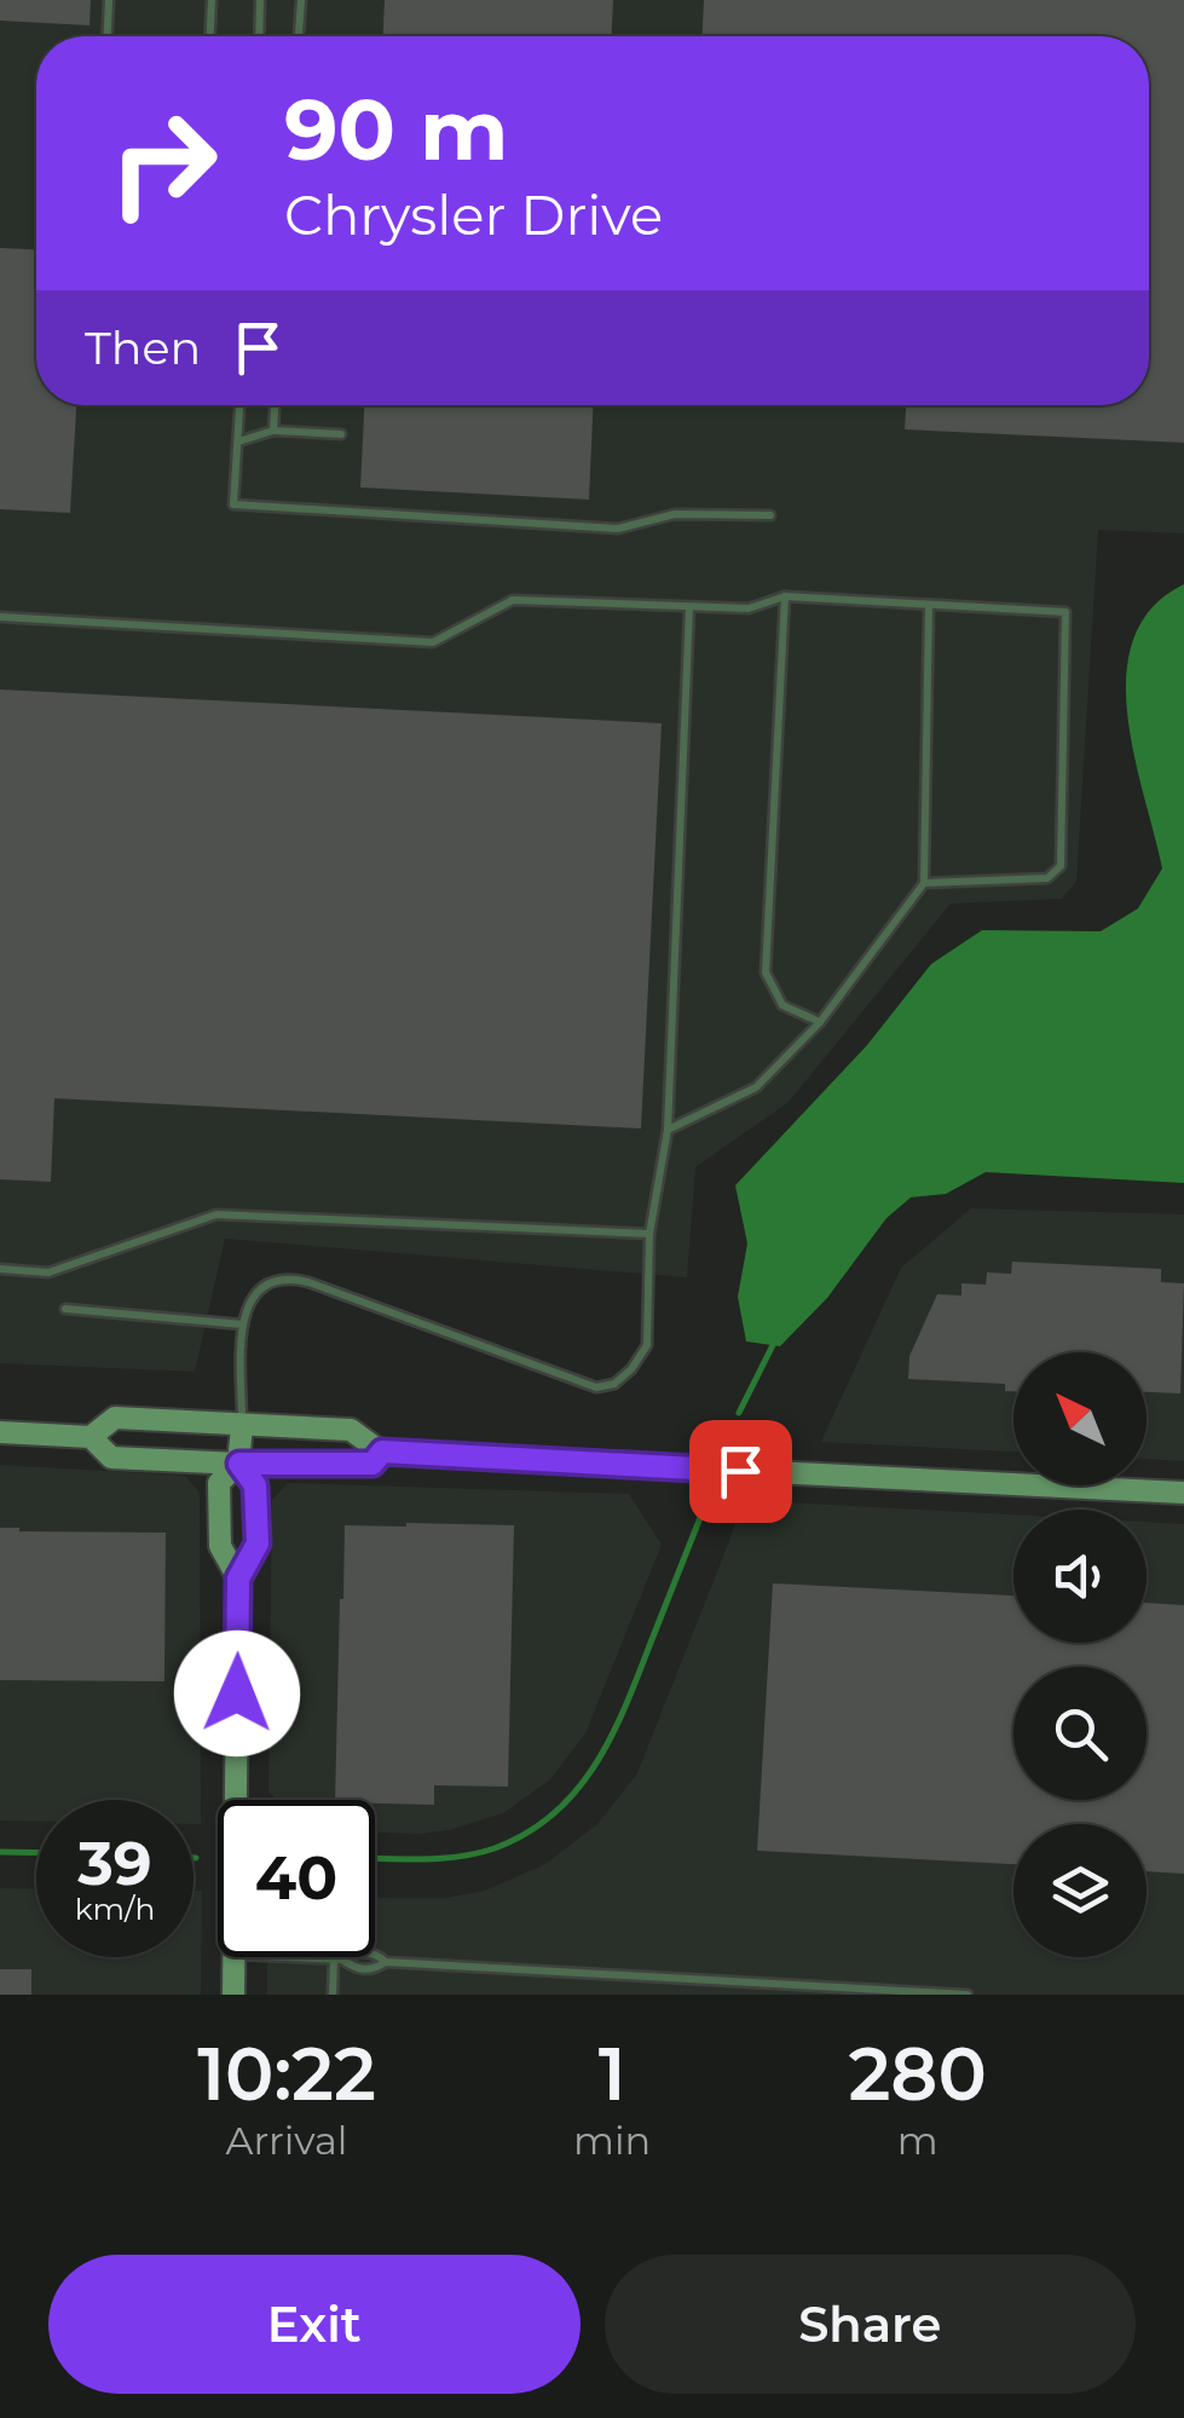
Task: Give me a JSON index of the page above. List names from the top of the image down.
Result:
{
  "north": "top left",
  "page": {
    "turn": ["90 m", "Chrysler Drive"],
    "then": "Then",
    "speed": "39 km/h",
    "limit": "40",
    "eta": [
      "10:22",
      "Arrival",
      "1",
      "min",
      "280",
      "m"
    ],
    "buttons": ["Exit", "Share"]
  }
}
